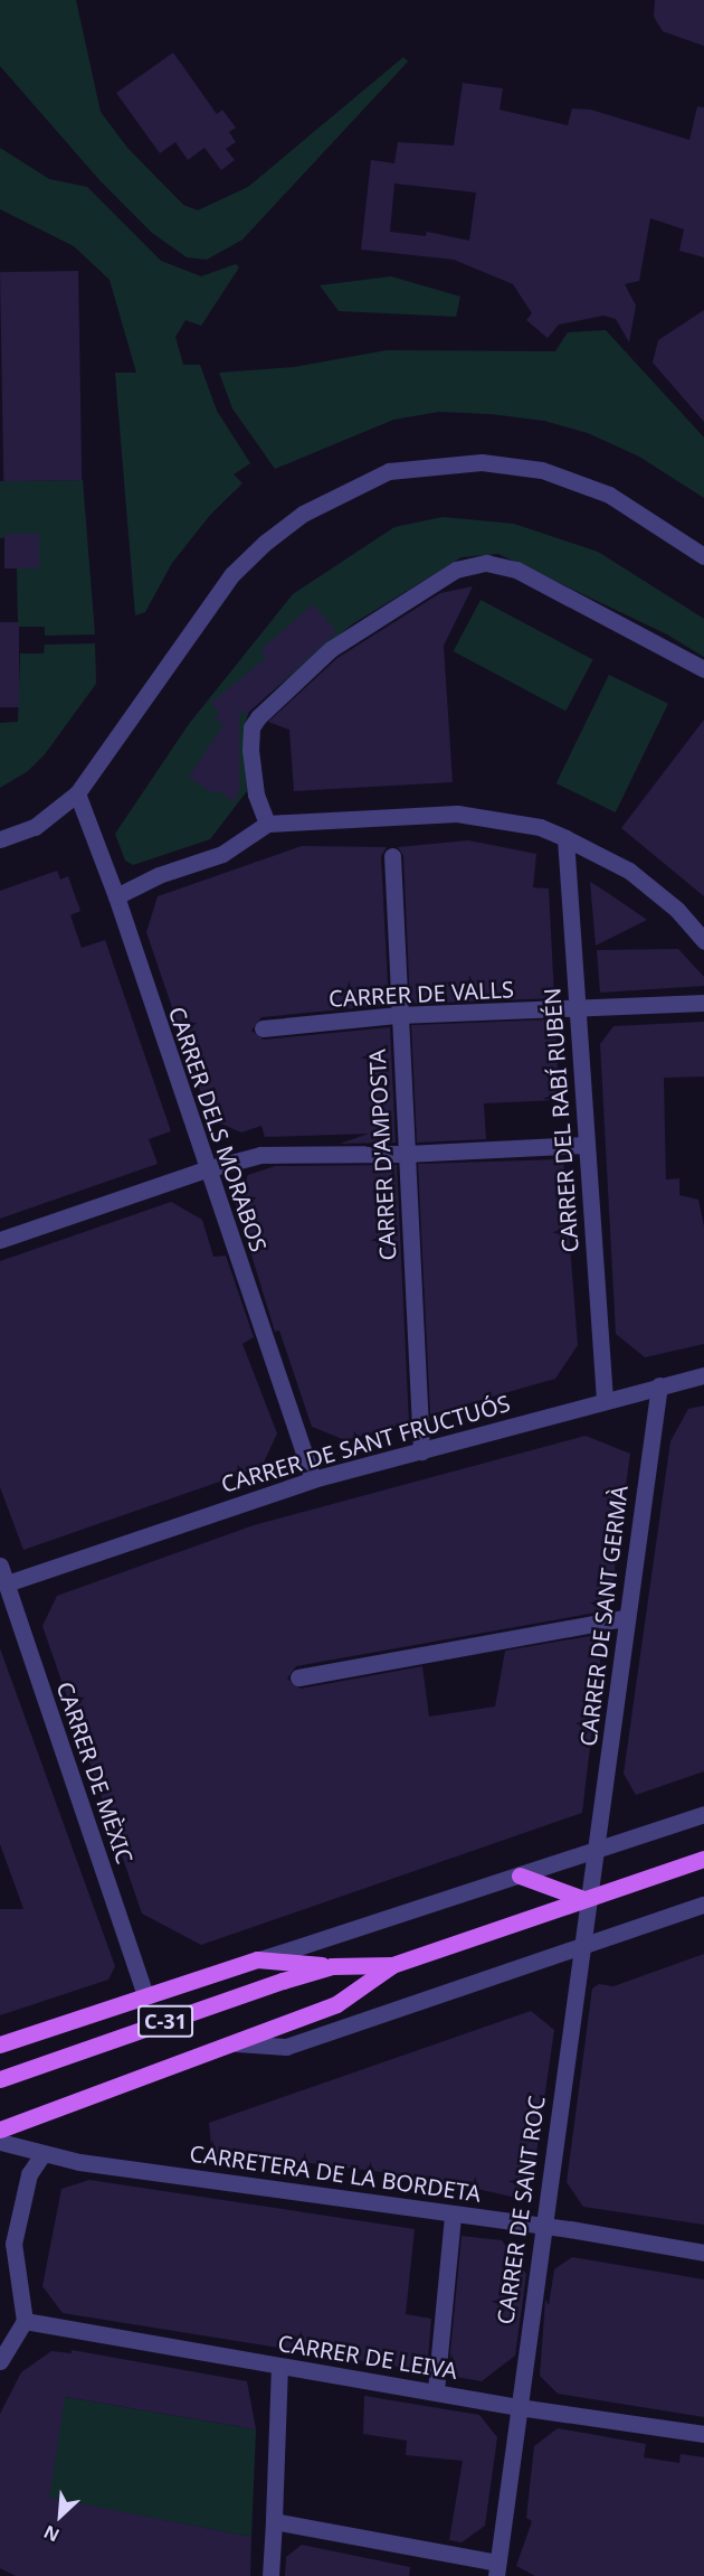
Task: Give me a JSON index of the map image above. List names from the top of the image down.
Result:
{
  "streets": {
    "main road": ["C-31"],
    "street": [
      "CARRER DE VALLS",
      "CARRER DEL RABÍ RUBÉN",
      "CARRER DELS MORABOS",
      "CARRER D'AMPOSTA",
      "CARRER DE SANT FRUCTUÓS",
      "CARRER DE SANT GERMÀ",
      "CARRER DE MÈXIC",
      "CARRETERA DE LA BORDETA",
      "CARRER DE SANT ROC",
      "CARRER DE LEIVA"
    ]
  },
  "crossings": [
    ["CARRER DE VALLS", "CARRER DEL RABÍ RUBÉN"],
    ["CARRER DE VALLS", "CARRER D'AMPOSTA"],
    ["CARRER DEL RABÍ RUBÉN", "CARRER DE SANT FRUCTUÓS"],
    ["CARRER DELS MORABOS", "CARRER DE SANT FRUCTUÓS"],
    ["CARRER D'AMPOSTA", "CARRER DE SANT FRUCTUÓS"],
    ["CARRER DE SANT FRUCTUÓS", "CARRER DE SANT GERMÀ"],
    ["CARRER DE SANT FRUCTUÓS", "CARRER DE MÈXIC"],
    ["CARRER DE SANT GERMÀ", "CARRER DE SANT ROC"],
    ["C-31", "CARRER DE SANT ROC"],
    ["CARRETERA DE LA BORDETA", "CARRER DE SANT ROC"],
    ["CARRER DE SANT ROC", "CARRER DE LEIVA"]
  ],
  "north": "bottom left"
}
